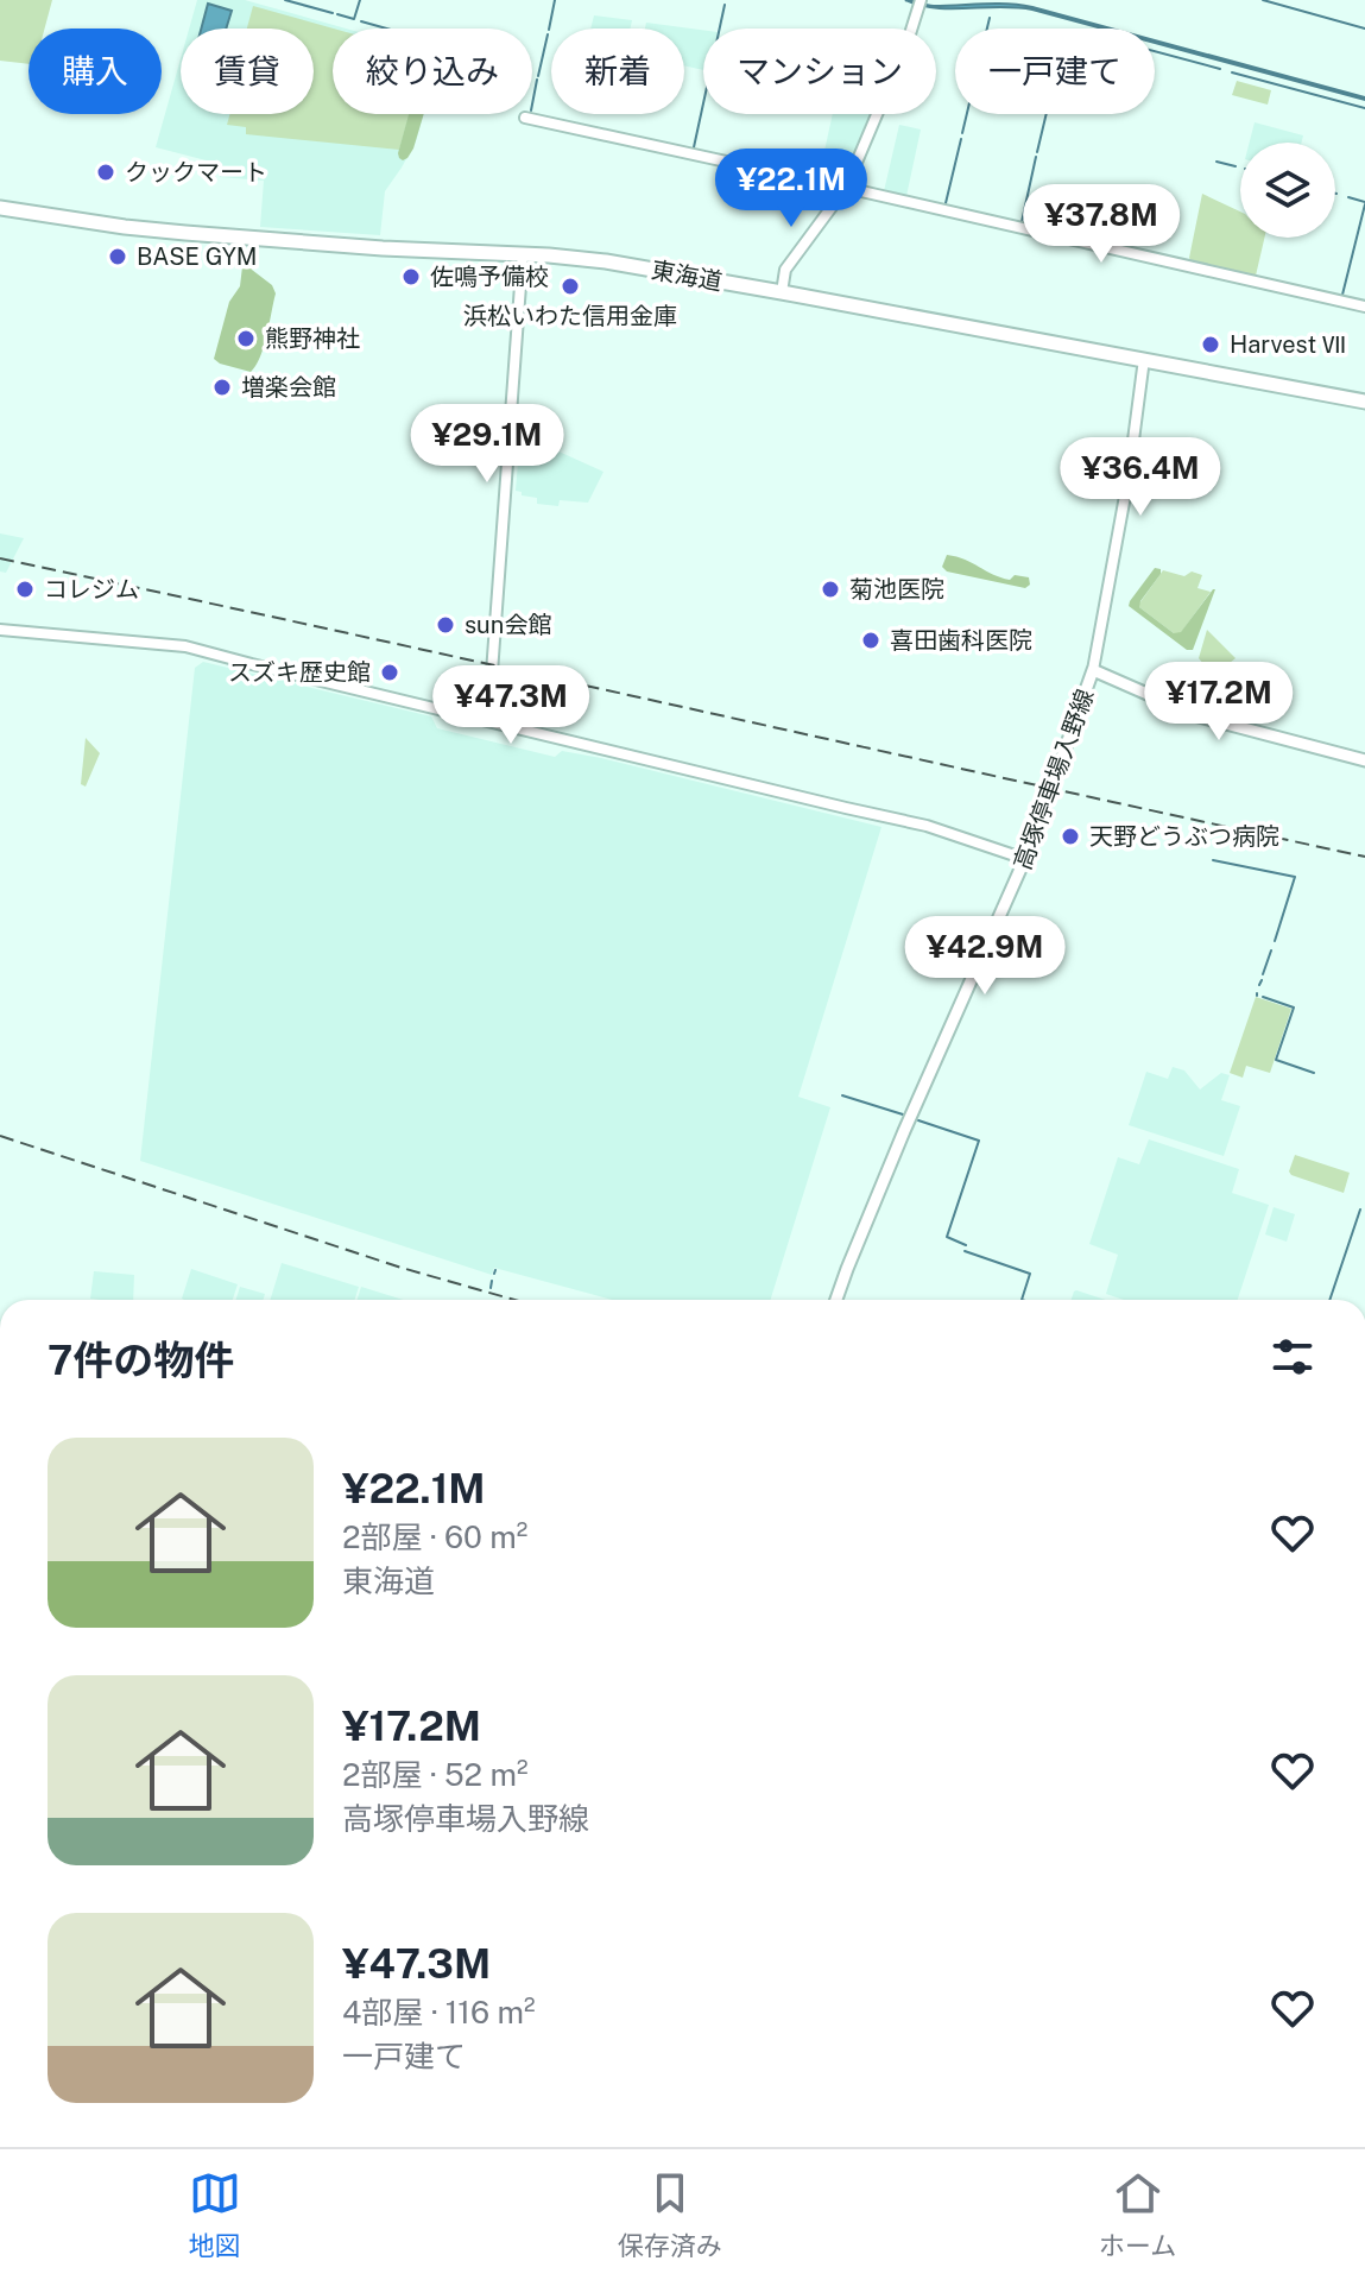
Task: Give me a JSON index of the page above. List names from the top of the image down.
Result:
{
  "streets": {
    "highway": ["東海道"],
    "main road": ["高塚停車場入野線"]
  },
  "places": [
    "クックマート",
    "BASE GYM",
    "佐鳴予備校",
    "浜松いわた信用金庫",
    "熊野神社",
    "Harvest Ⅶ",
    "増楽会館",
    "コレジム",
    "菊池医院",
    "sun会館",
    "喜田歯科医院",
    "スズキ歴史館",
    "天野どうぶつ病院"
  ],
  "page": {
    "chip": [
      "購入",
      "賃貸",
      "絞り込み",
      "新着",
      "マンション",
      "一戸建て"
    ],
    "price": [
      "¥22.1M",
      "¥37.8M",
      "¥29.1M",
      "¥36.4M",
      "¥17.2M",
      "¥47.3M",
      "¥42.9M"
    ],
    "heading": "7件の物件",
    "list": [
      {
        "name": "¥22.1M",
        "note": "2部屋 · 60 m² · 東海道"
      },
      {
        "name": "¥17.2M",
        "note": "2部屋 · 52 m² · 高塚停車場入野線"
      },
      {
        "name": "¥47.3M",
        "note": "4部屋 · 116 m² · 一戸建て"
      }
    ],
    "tabs": ["地図", "保存済み", "ホーム"]
  }
}
